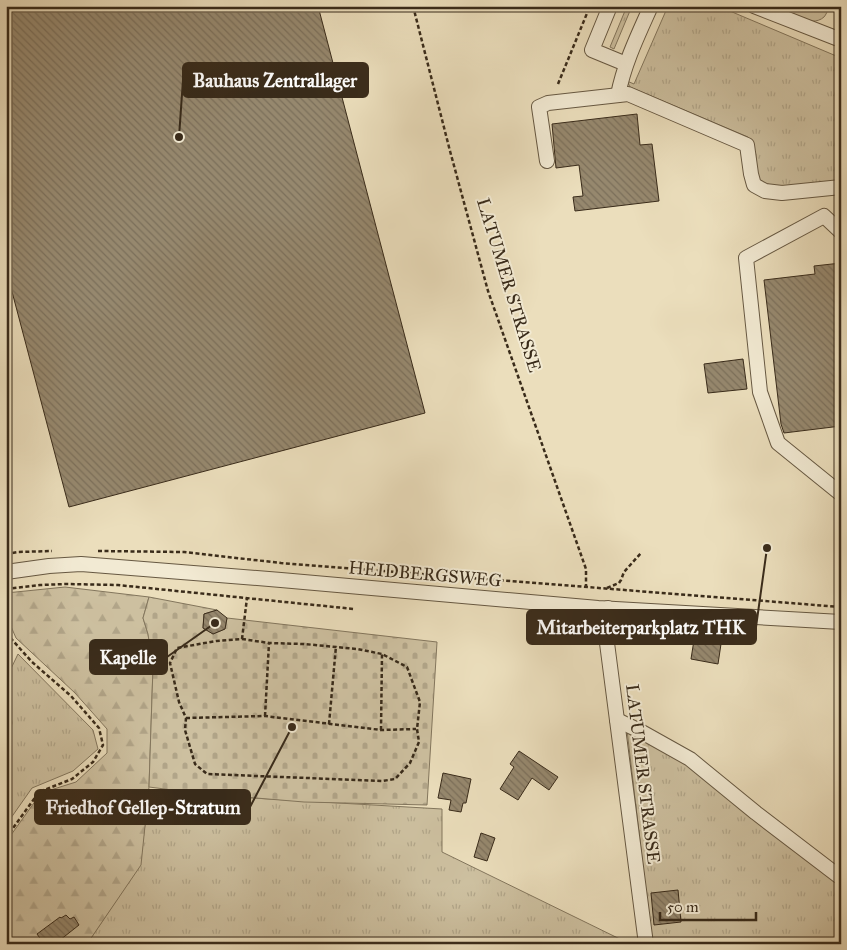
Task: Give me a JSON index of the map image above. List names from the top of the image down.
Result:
{
  "streets": {
    "street": ["LATUMER STRASSE", "HEIDBERGSWEG"]
  },
  "crossings": [
    ["LATUMER STRASSE", "HEIDBERGSWEG"]
  ],
  "places": [
    "Bauhaus Zentrallager",
    "Mitarbeiterparkplatz THK",
    "Kapelle",
    "Friedhof Gellep-Stratum"
  ],
  "scale_bar": "50 m"
}
